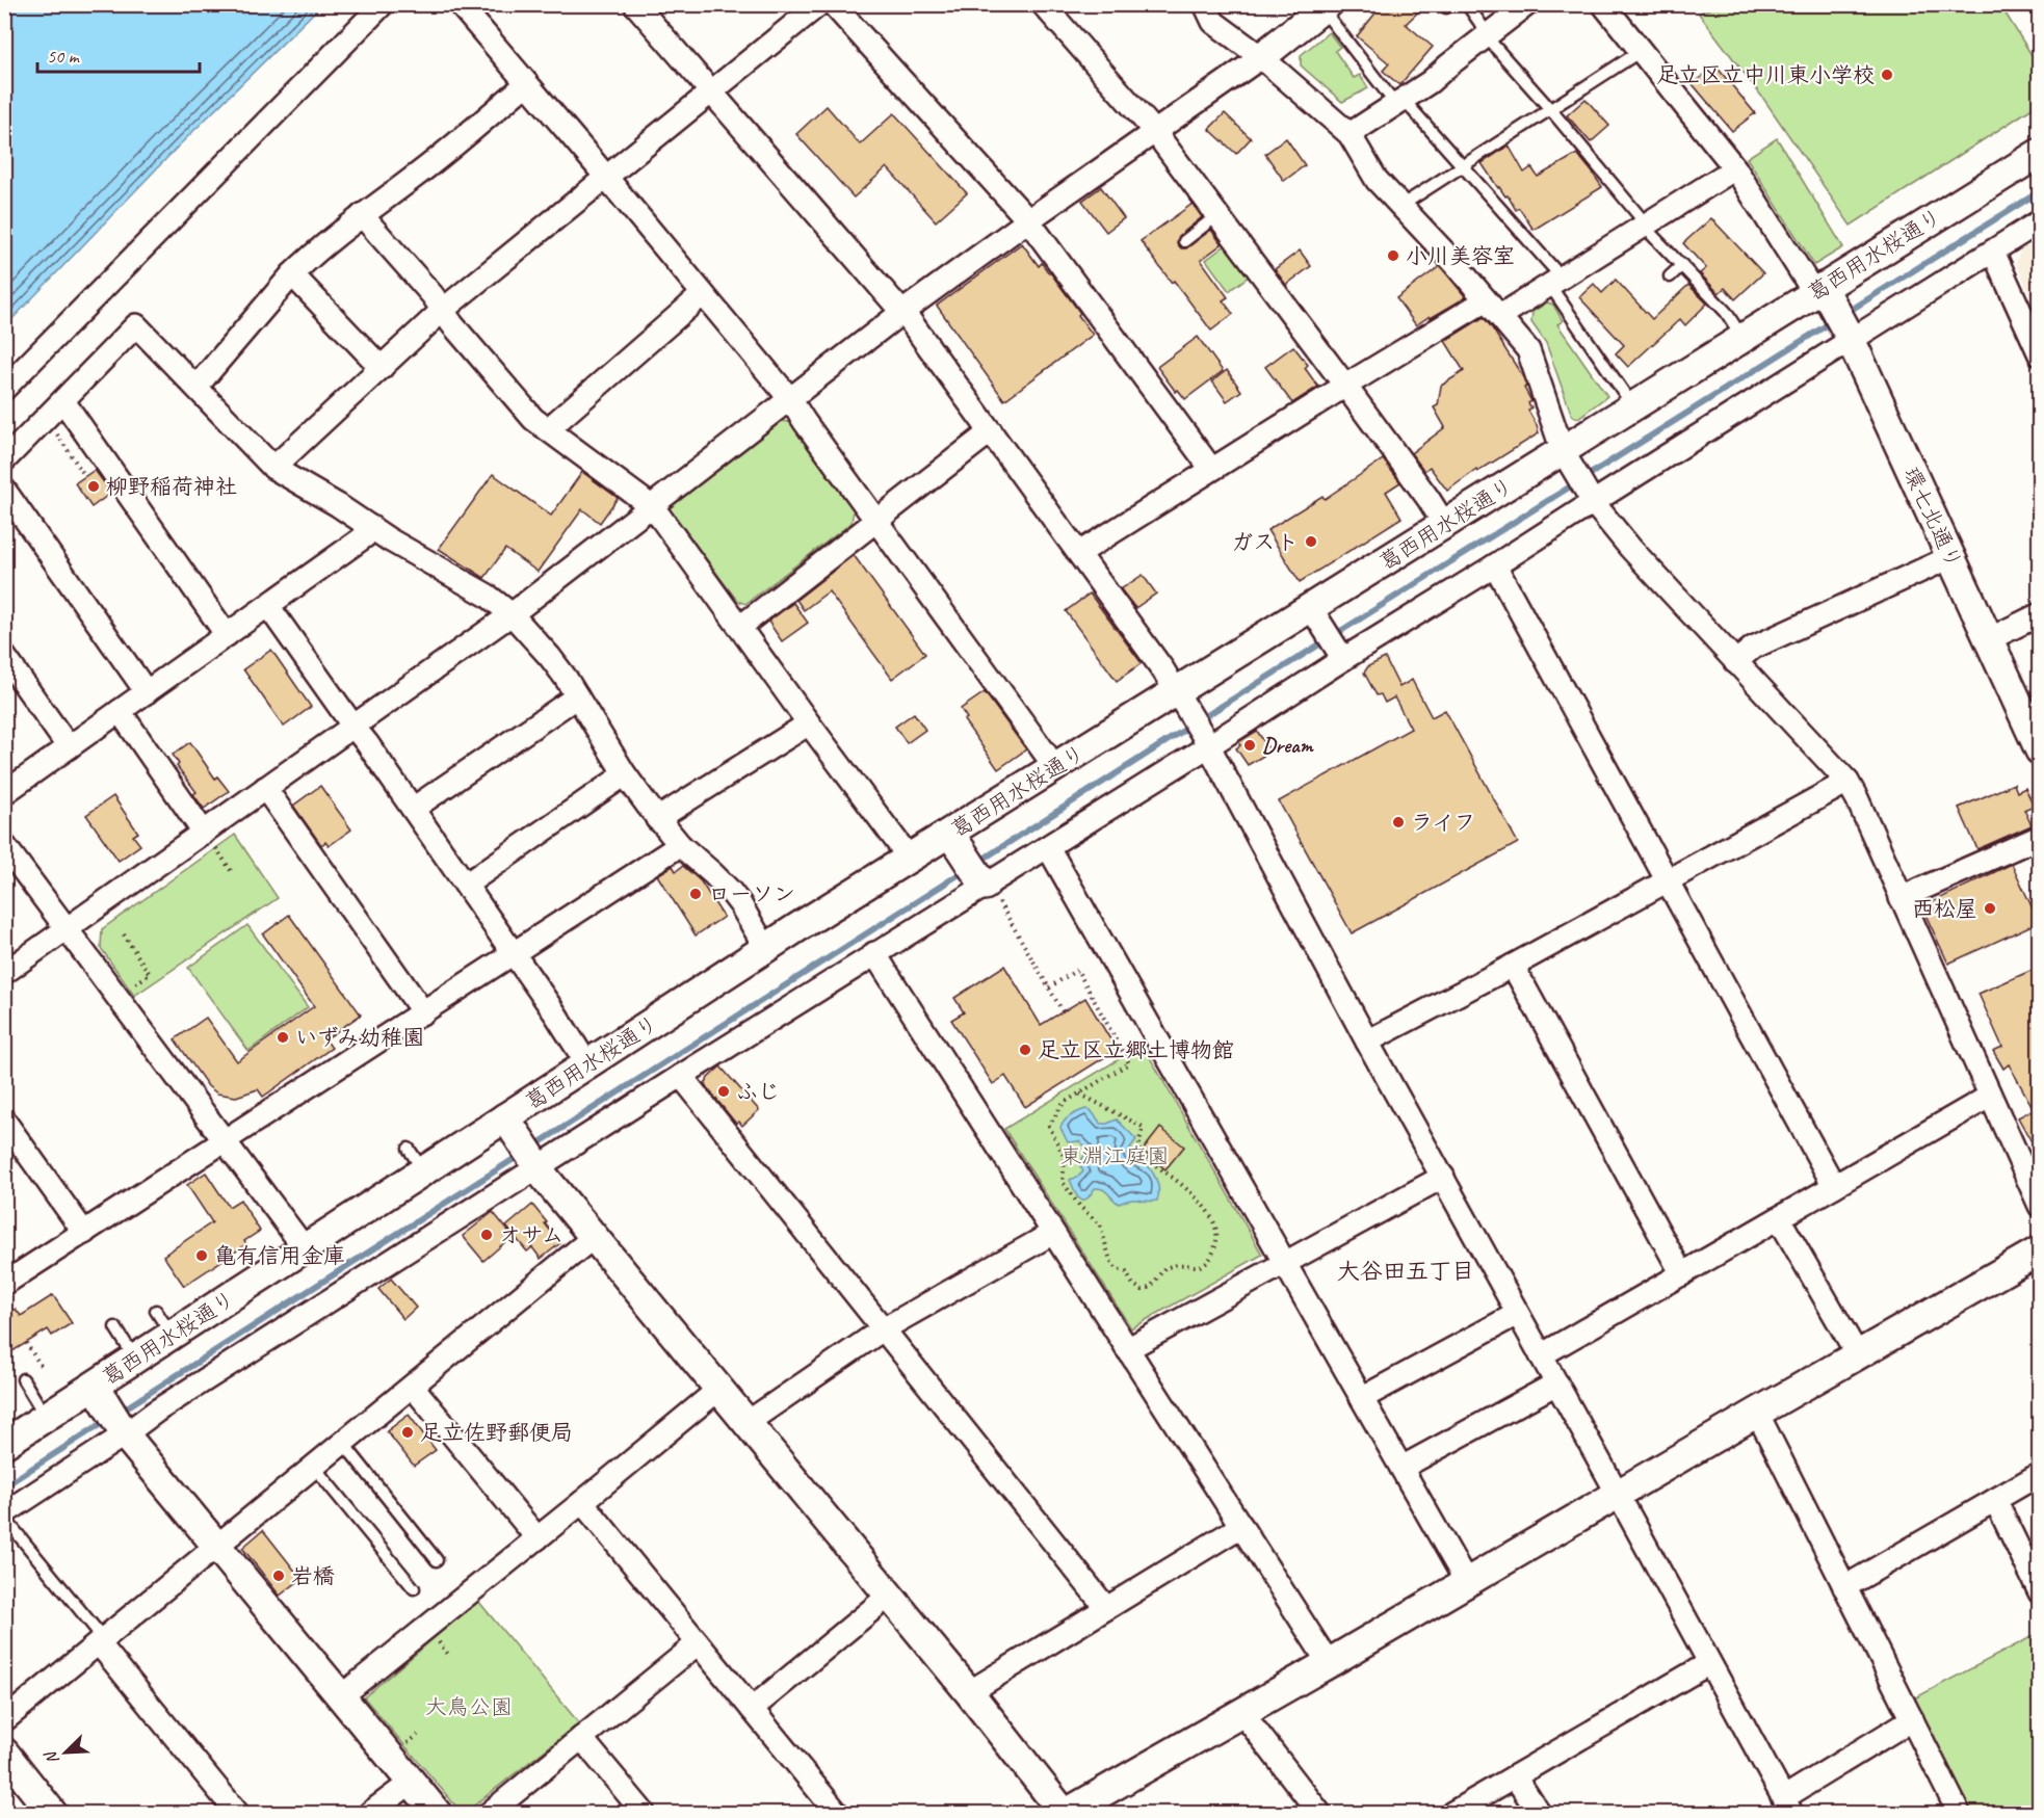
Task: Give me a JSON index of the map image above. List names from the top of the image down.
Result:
{
  "streets": {
    "street": ["葛西用水桜通り", "環七北通り"]
  },
  "crossings": [
    ["葛西用水桜通り", "環七北通り"]
  ],
  "districts": ["大谷田五丁目"],
  "parks": ["東淵江庭園", "大鳥公園"],
  "places": [
    "足立区立中川東小学校",
    "小川美容室",
    "柳野稲荷神社",
    "ガスト",
    "Dream",
    "ライフ",
    "ローソン",
    "西松屋",
    "いずみ幼稚園",
    "足立区立郷土博物館",
    "ふじ",
    "オサム",
    "亀有信用金庫",
    "足立佐野郵便局",
    "岩橋"
  ],
  "scale_bar": "50 m",
  "north": "bottom left"
}
